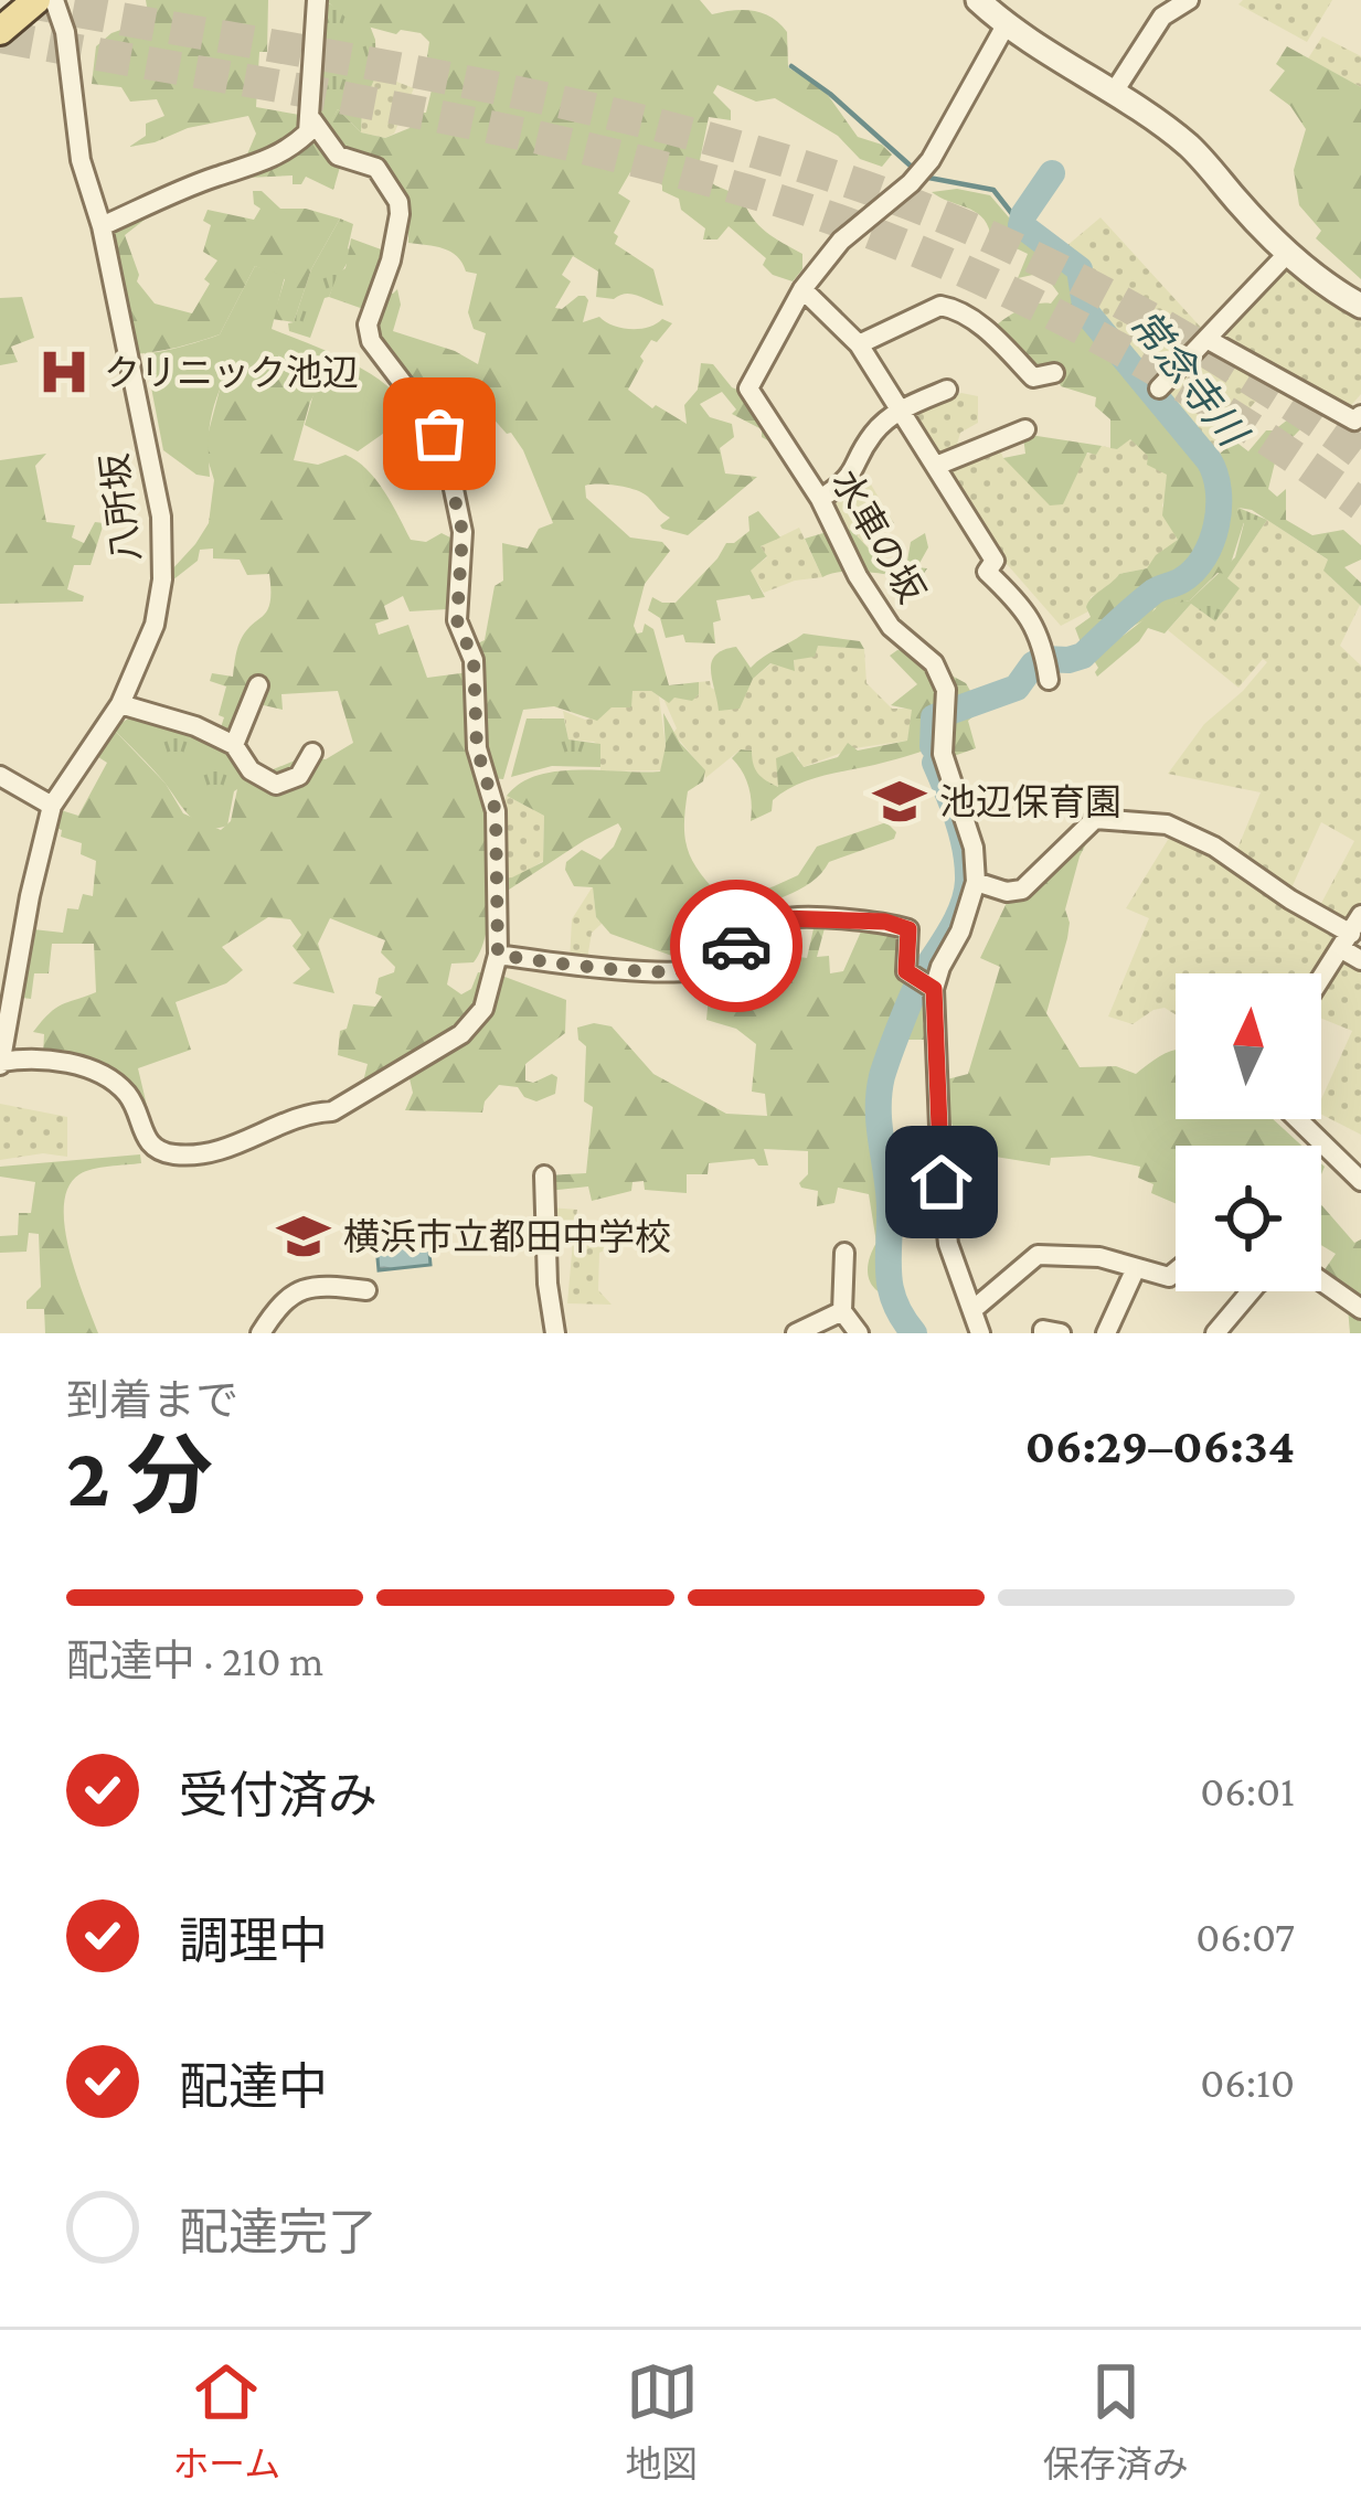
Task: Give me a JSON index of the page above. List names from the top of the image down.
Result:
{
  "streets": {
    "street": ["八所坂", "水車の坂"]
  },
  "water": ["常念寺川"],
  "places": {
    "hospital": ["クリニック池辺"],
    "school or university": ["池辺保育園", "横浜市立都田中学校"]
  },
  "north": "top",
  "page": {
    "heading": ["2 分", "到着まで", "06:29–06:34"],
    "bar": "配達中 · 210 m",
    "list": [
      ["受付済み", "06:01"],
      ["調理中", "06:07"],
      ["配達中", "06:10"],
      "配達完了"
    ],
    "tabs": ["ホーム", "地図", "保存済み"]
  }
}
